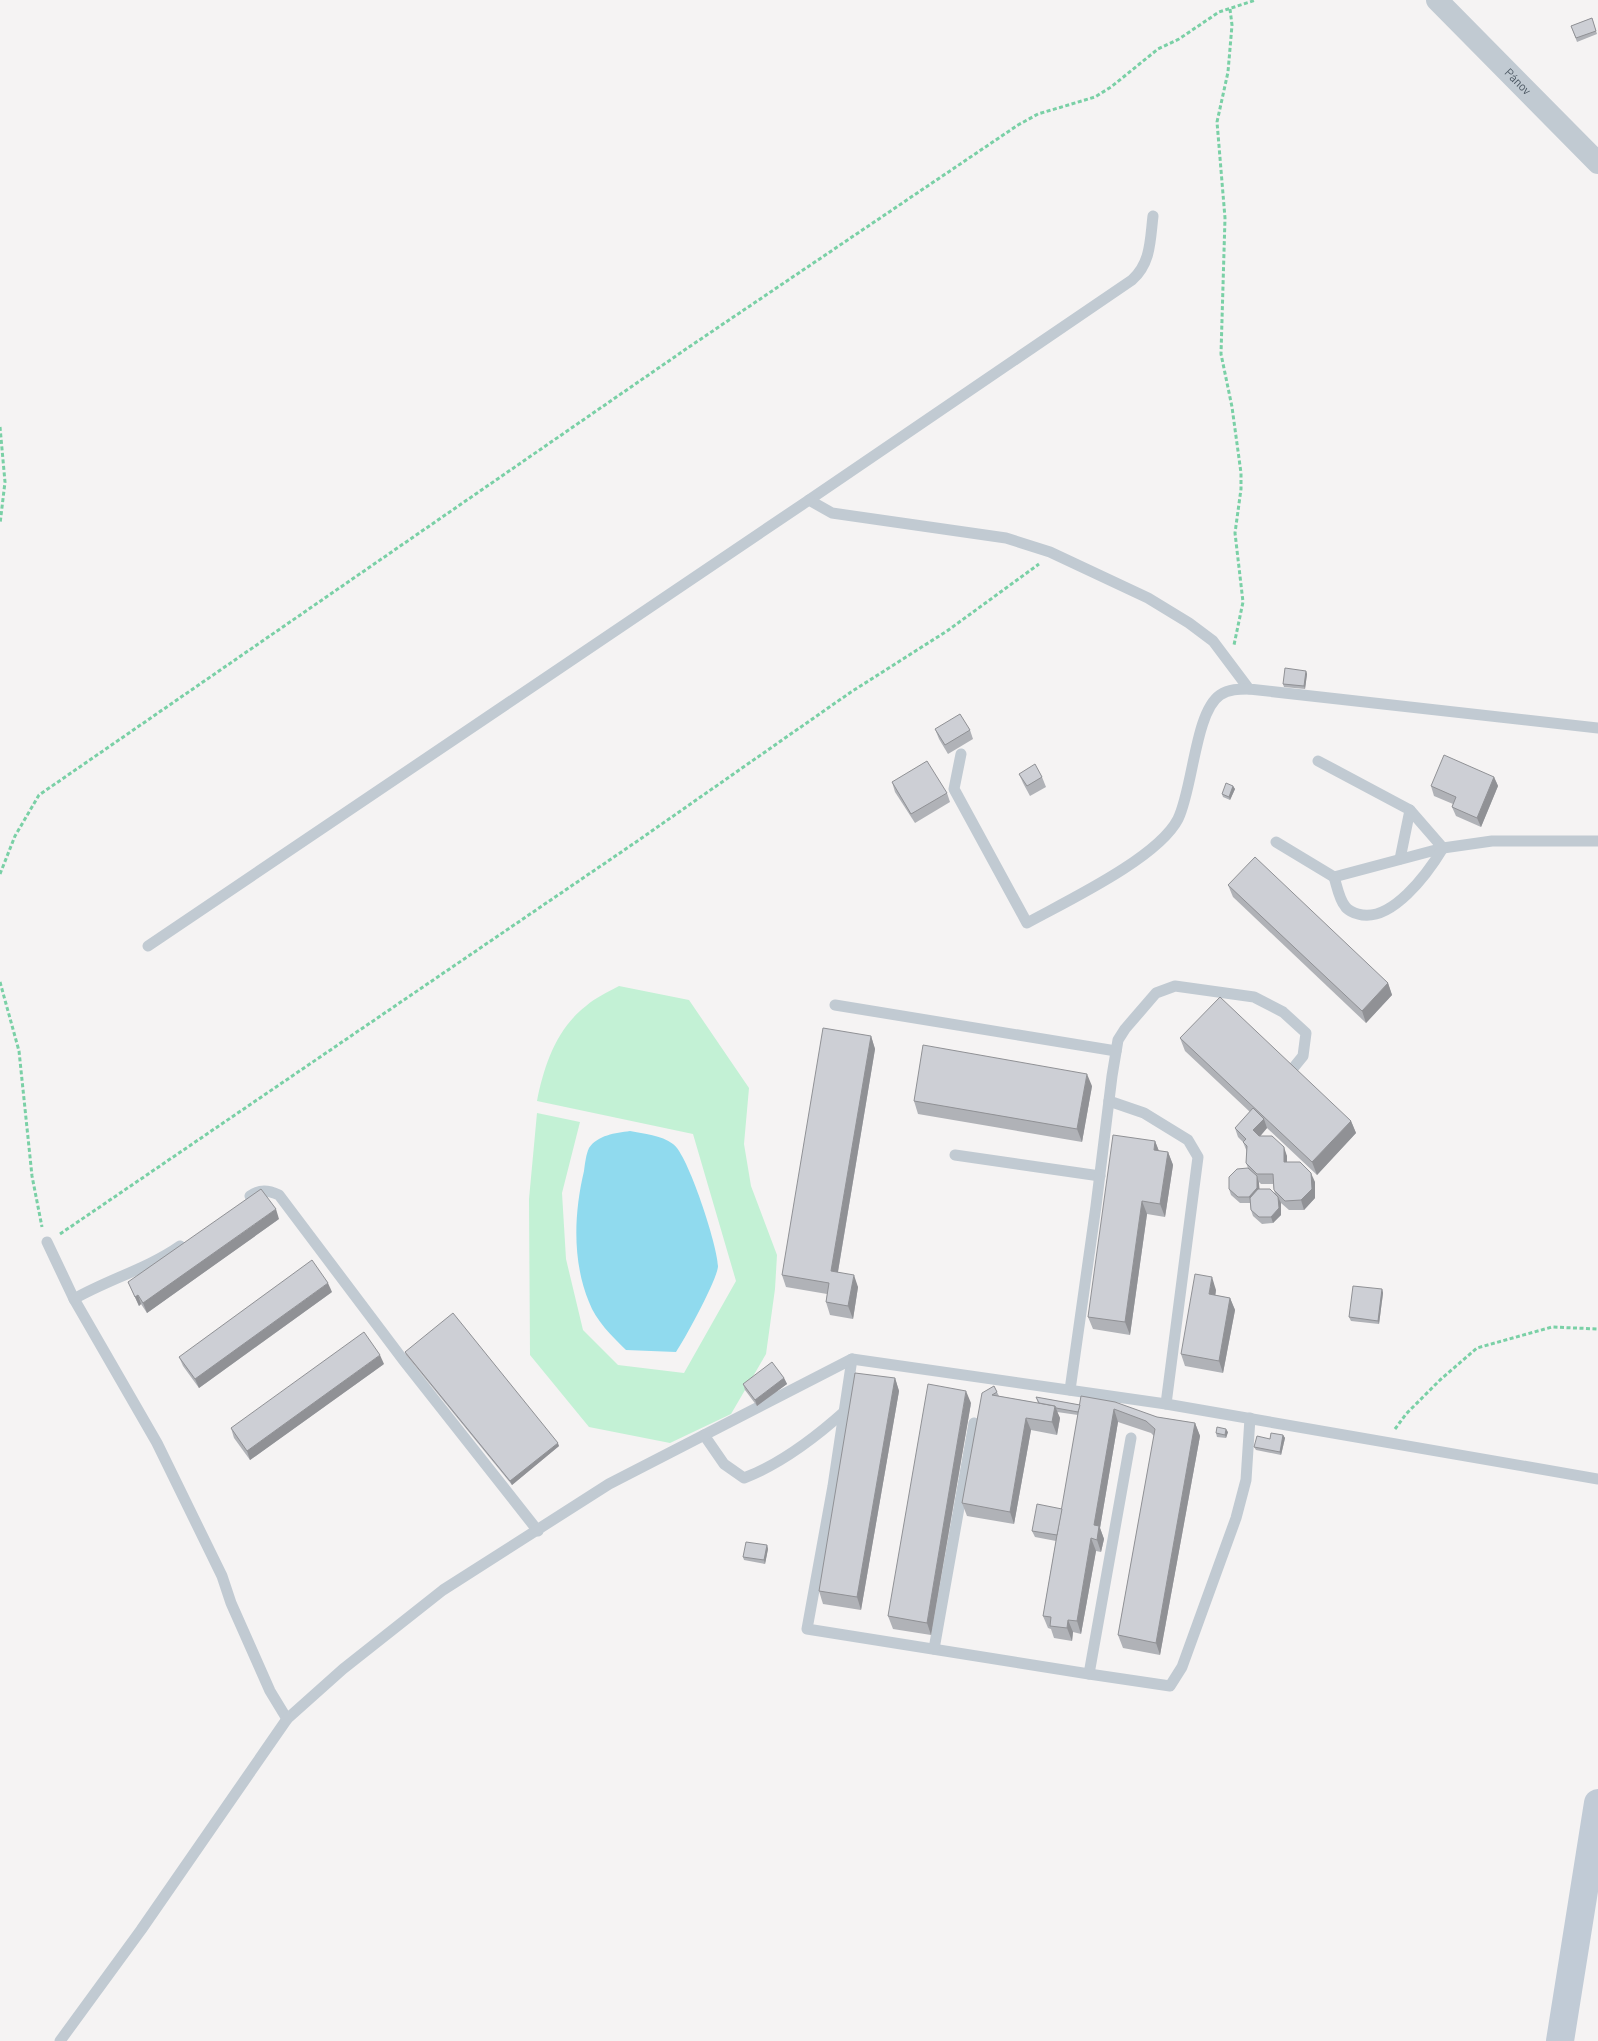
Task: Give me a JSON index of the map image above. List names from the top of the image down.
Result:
{
  "streets": {
    "street": ["Pánov"]
  }
}
